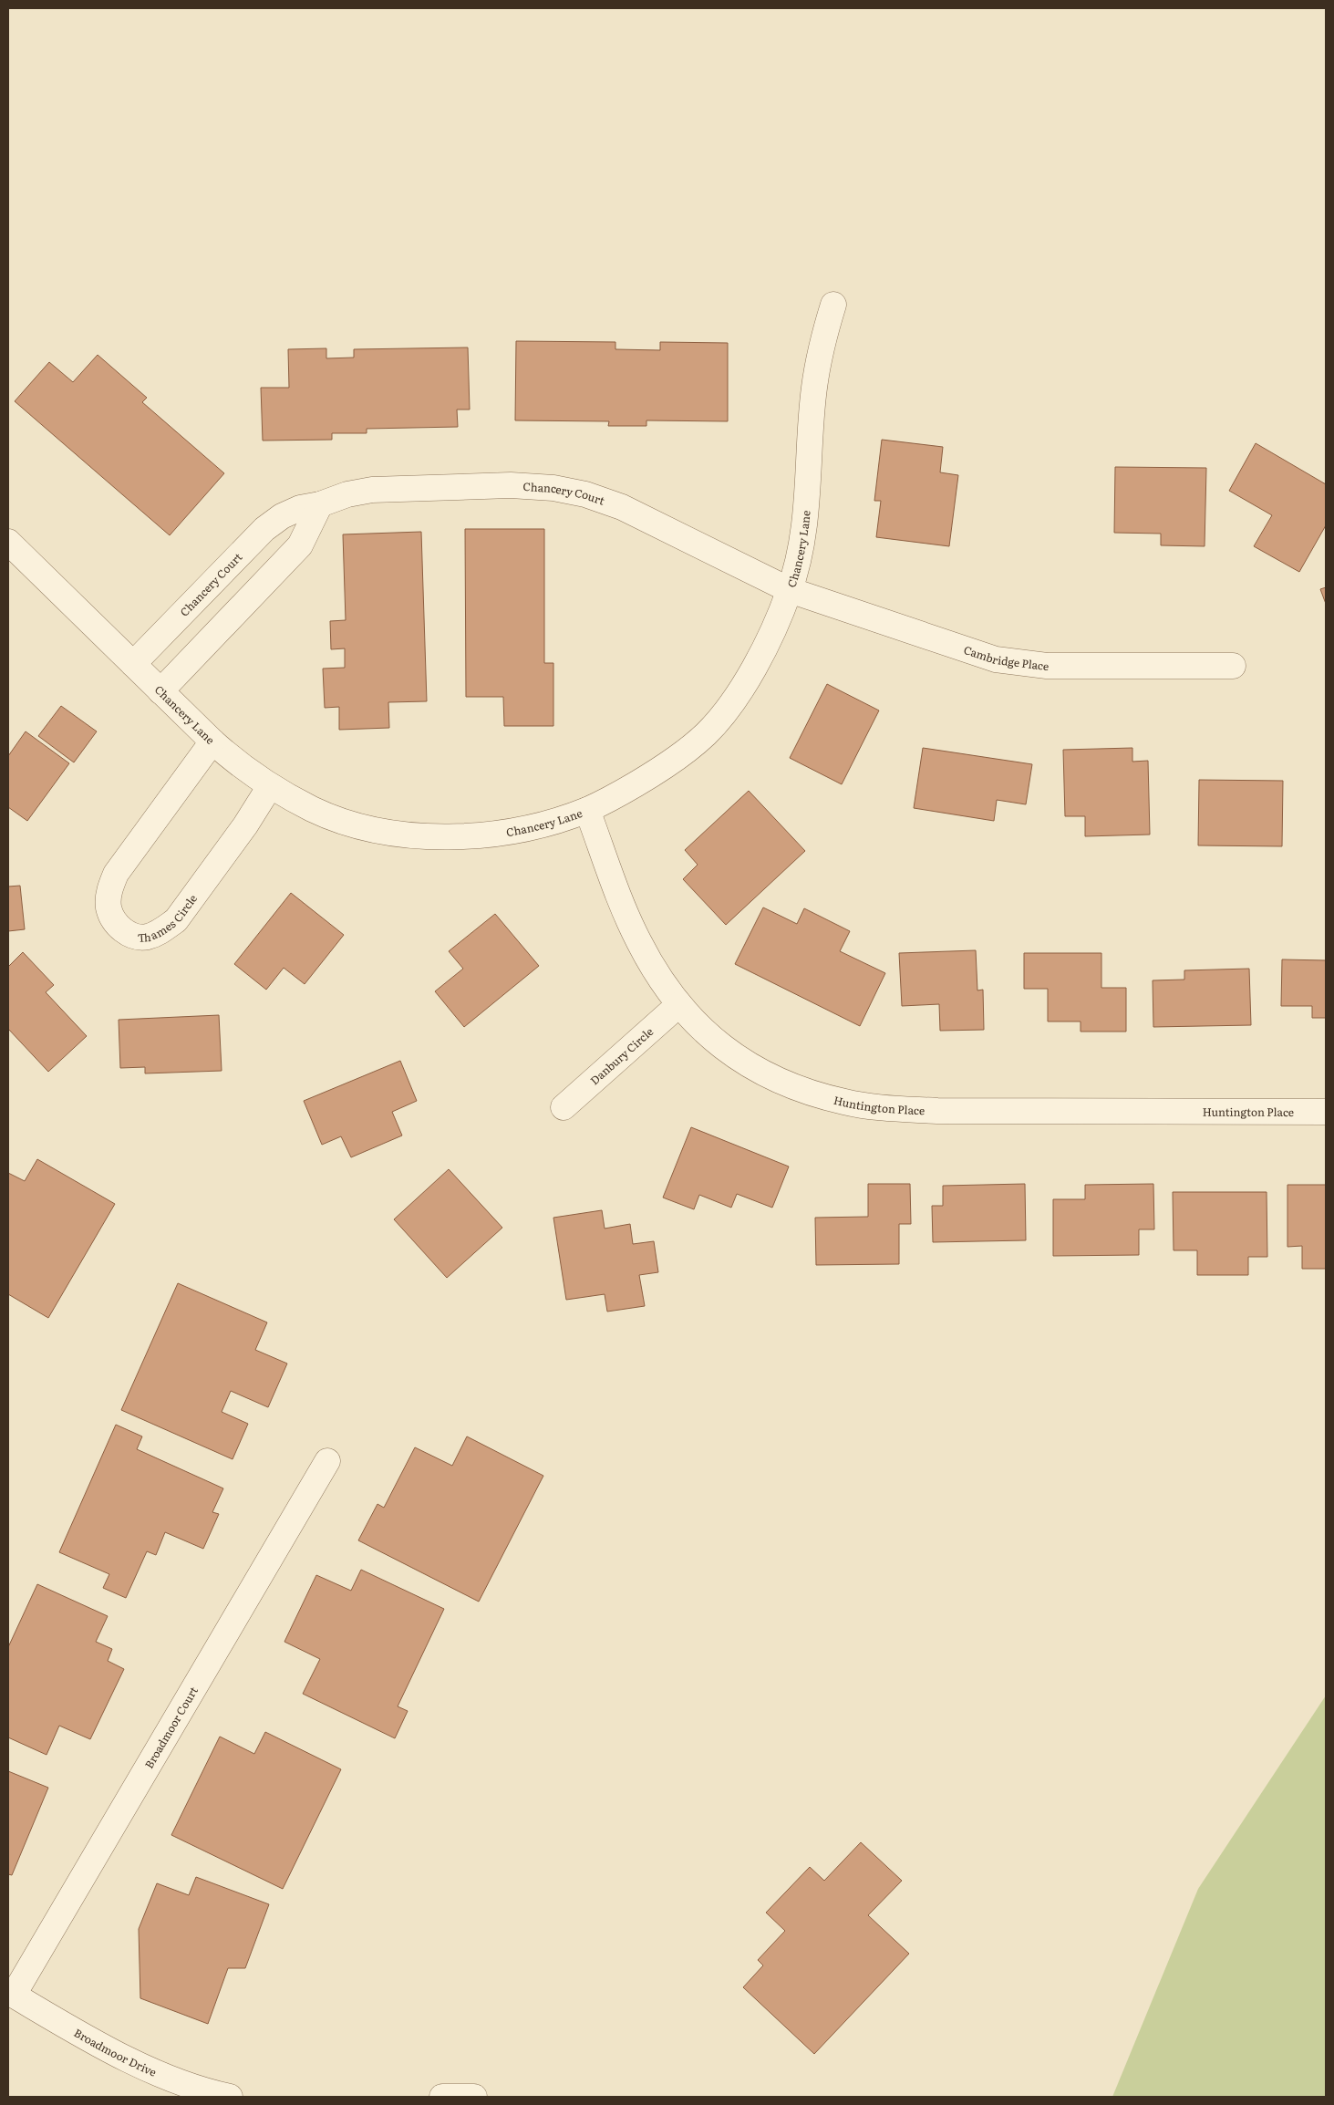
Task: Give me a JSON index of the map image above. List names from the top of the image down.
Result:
{
  "streets": {
    "street": [
      "Chancery Court",
      "Chancery Lane",
      "Cambridge Place",
      "Thames Circle",
      "Danbury Circle",
      "Huntington Place",
      "Broadmoor Court",
      "Broadmoor Drive"
    ]
  },
  "crossings": [
    ["Chancery Court", "Chancery Lane"],
    ["Chancery Court", "Cambridge Place"],
    ["Chancery Lane", "Cambridge Place"],
    ["Chancery Lane", "Thames Circle"],
    ["Chancery Lane", "Huntington Place"],
    ["Danbury Circle", "Huntington Place"],
    ["Broadmoor Court", "Broadmoor Drive"]
  ]
}
